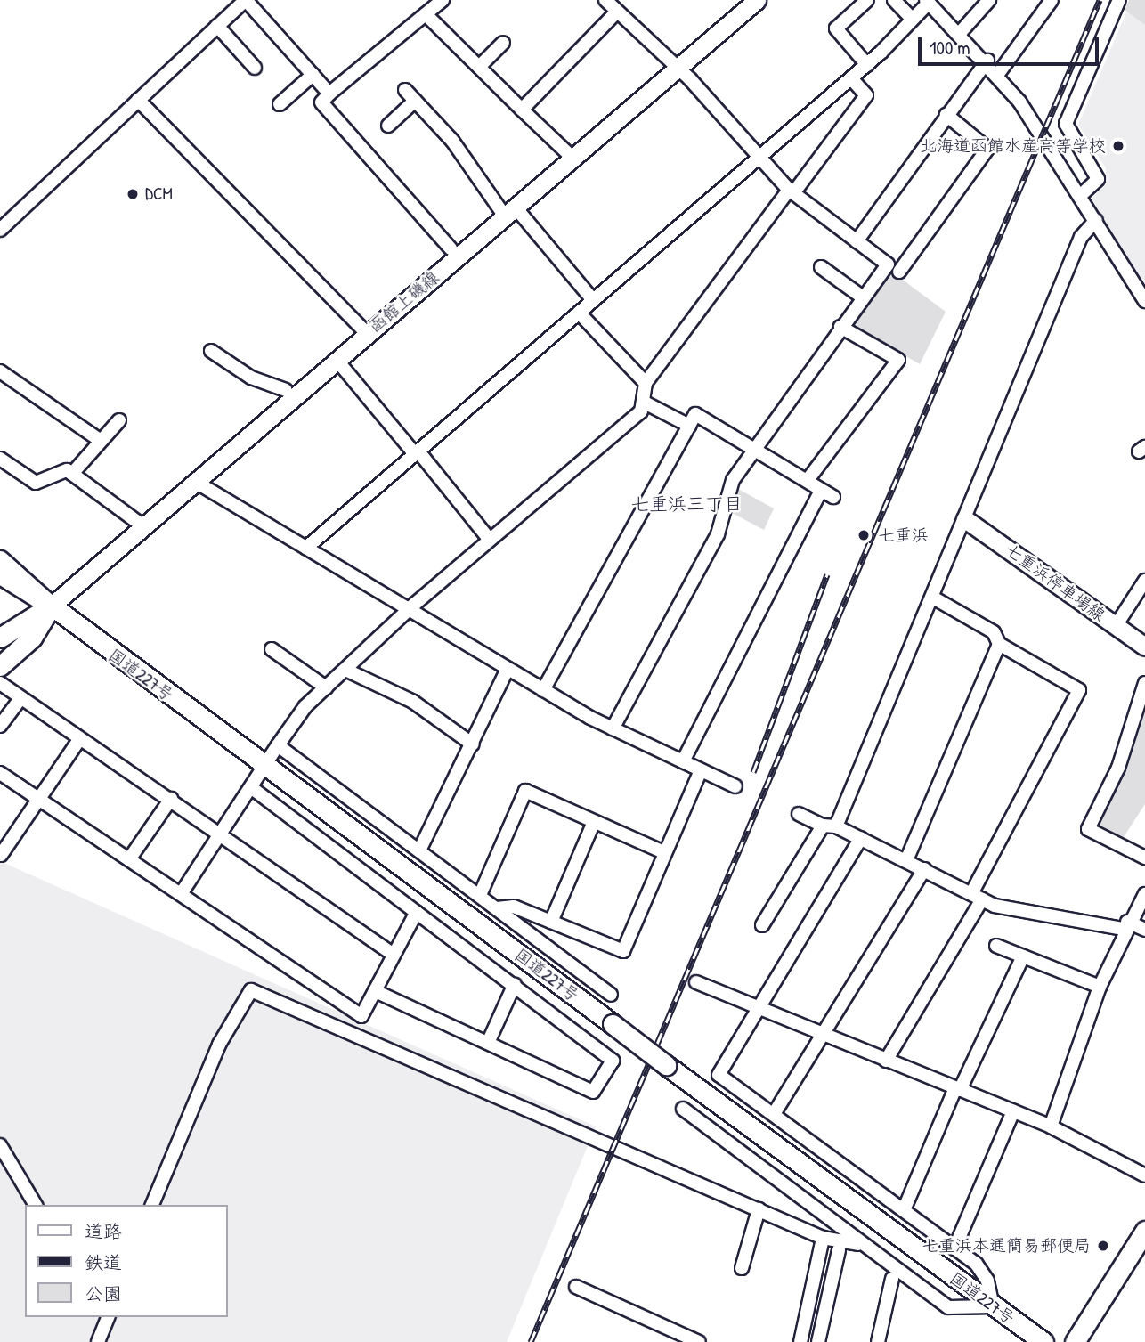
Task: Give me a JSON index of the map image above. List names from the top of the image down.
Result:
{
  "streets": {
    "highway": ["国道227号"],
    "main road": ["函館上磯線", "七重浜停車場線"]
  },
  "crossings": [
    ["函館上磯線", "国道227号"]
  ],
  "districts": ["七重浜三丁目"],
  "places": [
    "北海道函館水産高等学校",
    "DCM",
    "七重浜",
    "七重浜本通簡易郵便局"
  ],
  "legend": ["道路", "鉄道", "公園"],
  "scale_bar": "100 m"
}
